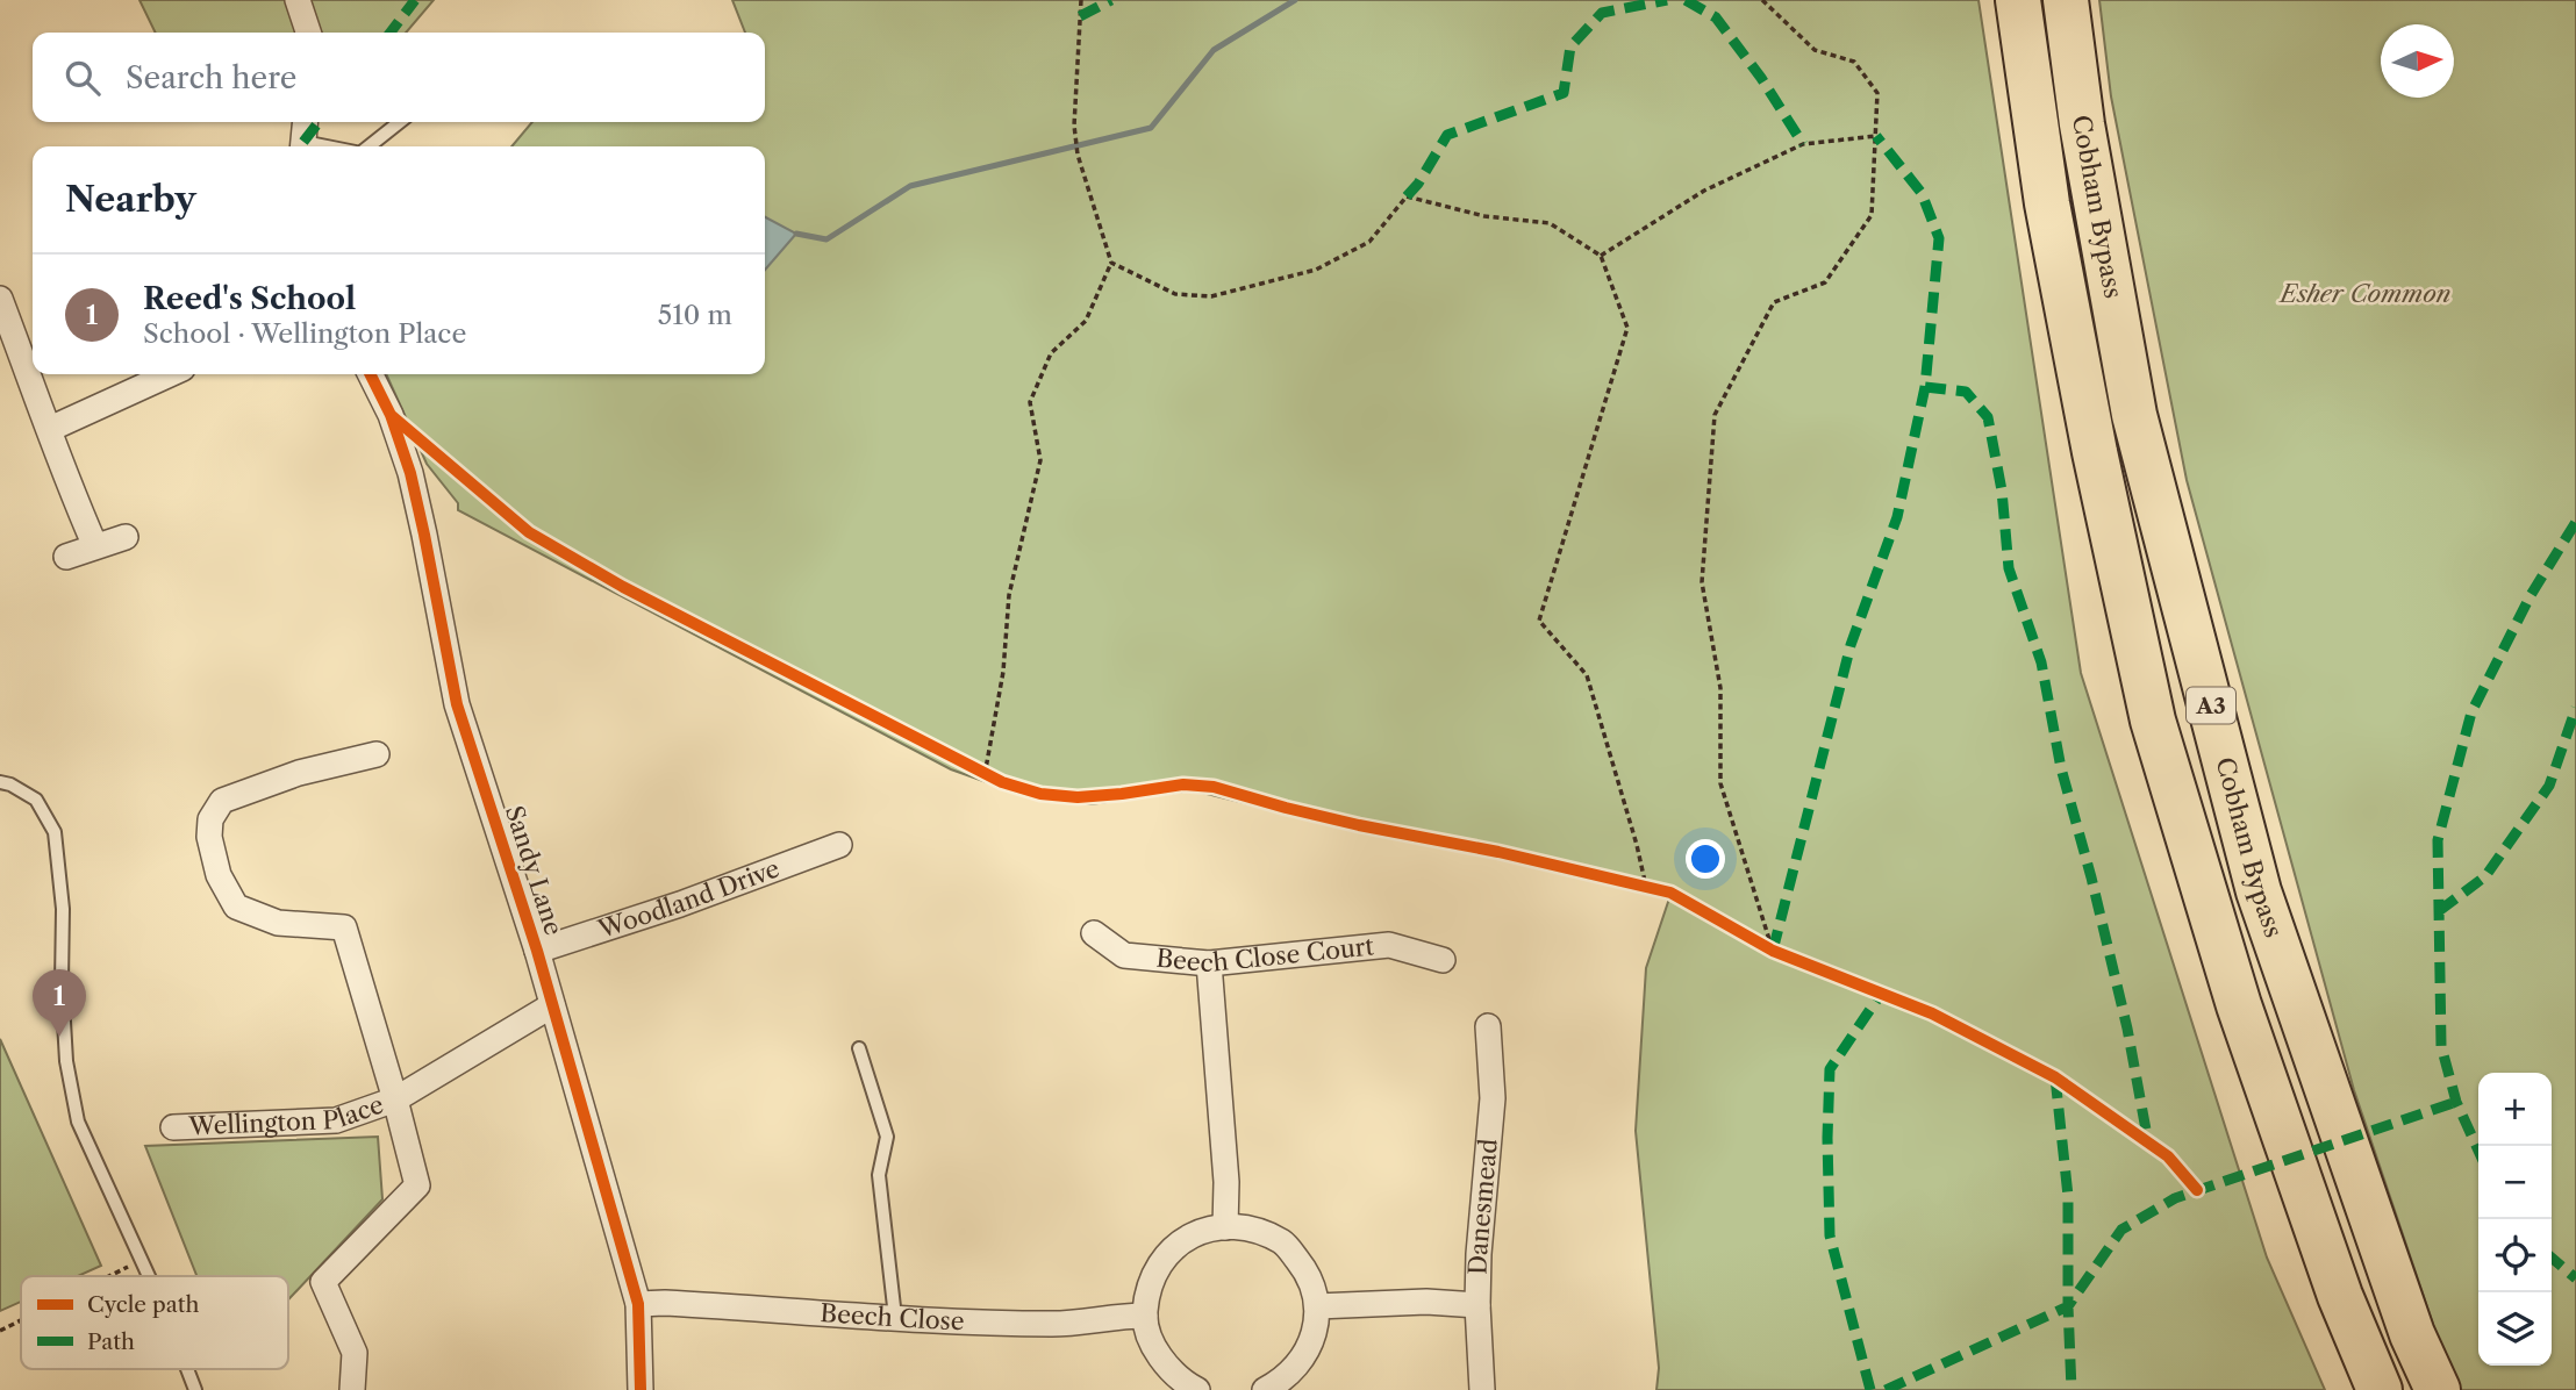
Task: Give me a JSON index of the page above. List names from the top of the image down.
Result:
{
  "streets": {
    "highway": ["Cobham Bypass", "A3"],
    "street": [
      "Sandy Lane",
      "Woodland Drive",
      "Beech Close Court",
      "Wellington Place",
      "Danesmead",
      "Beech Close"
    ]
  },
  "crossings": [
    ["Sandy Lane", "Woodland Drive"],
    ["Sandy Lane", "Wellington Place"],
    ["Sandy Lane", "Beech Close"]
  ],
  "parks": ["Esher Common"],
  "legend": ["Cycle path", "Path"],
  "north": "right",
  "page": {
    "search": "Search here",
    "heading": "Nearby",
    "list": [
      {
        "mark": "1",
        "name": "Reed's School",
        "note": "School · Wellington Place",
        "value": "510 m"
      }
    ],
    "pins": "1",
    "map_buttons": ["+", "−"]
  }
}
